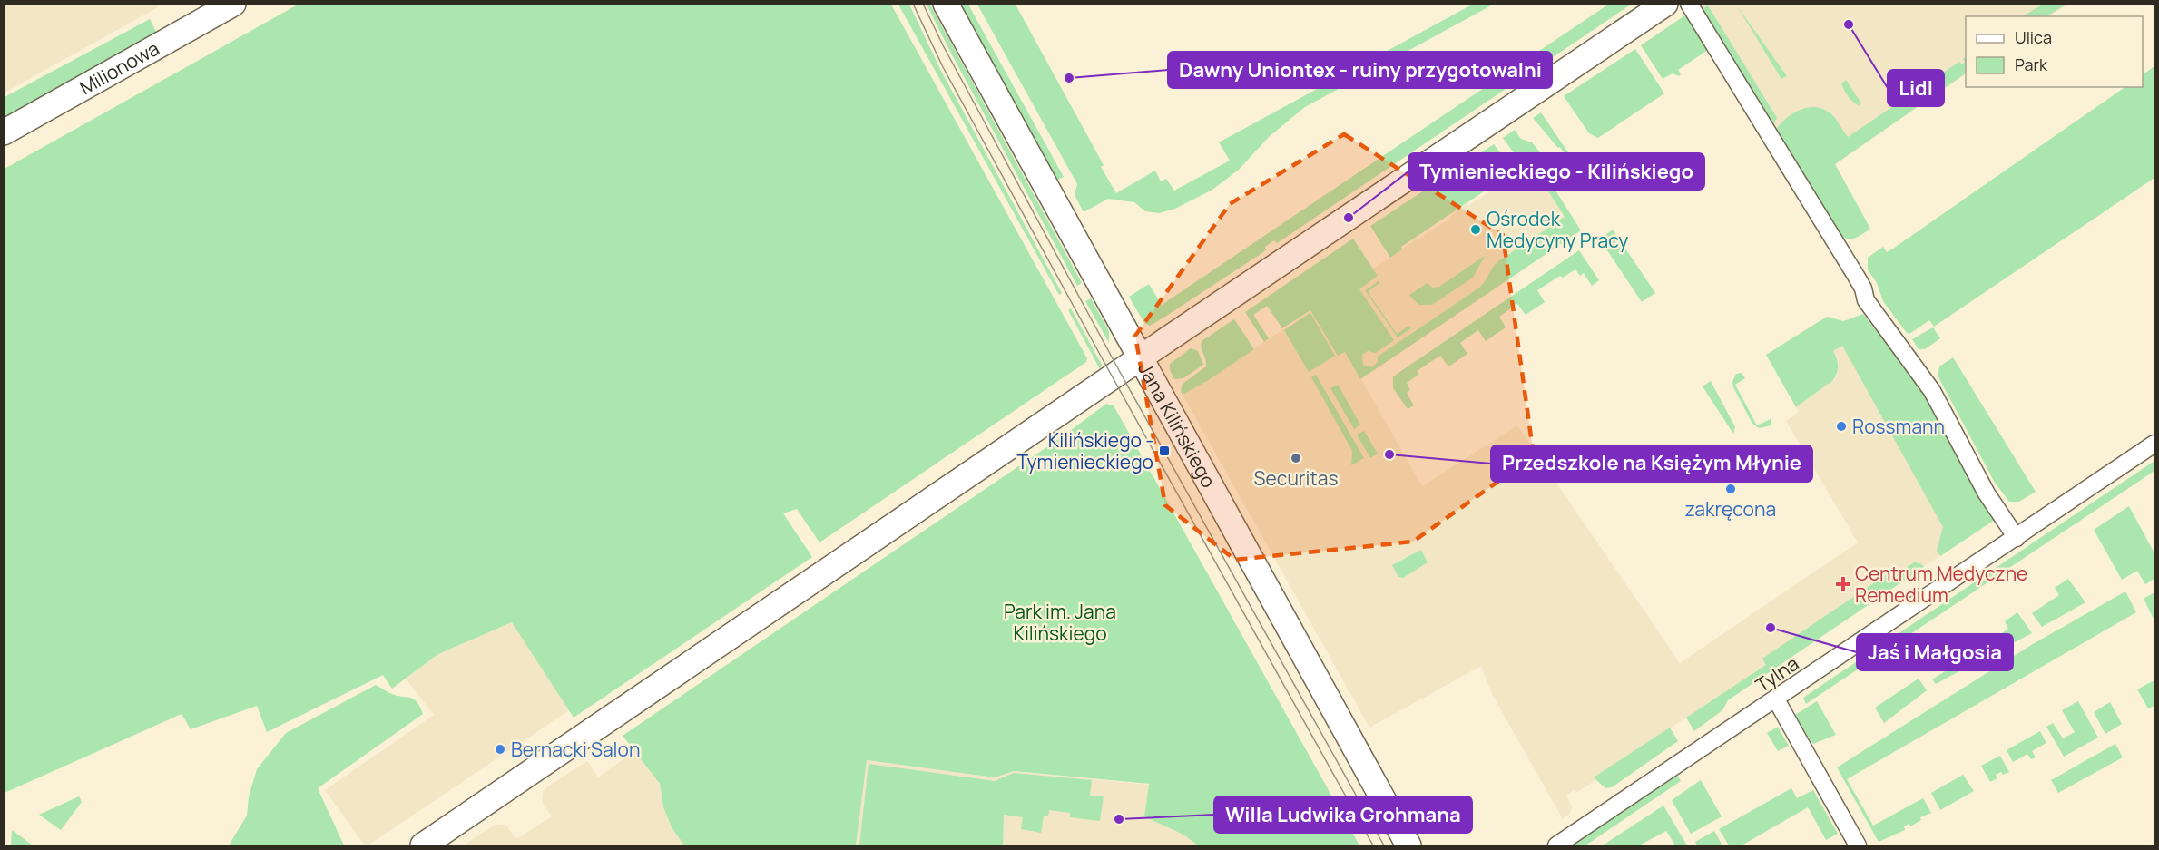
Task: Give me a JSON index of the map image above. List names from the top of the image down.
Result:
{
  "streets": {
    "street": ["Milionowa", "Jana Kilińskiego", "Tylna"]
  },
  "parks": ["Park im. Jana Kilińskiego"],
  "places": {
    "other": [
      "Lidl",
      "Dawny Uniontex - ruiny przygotowalni",
      "Tymienieckiego - Kilińskiego",
      "Ośrodek Medycyny Pracy",
      "Rossmann",
      "Przedszkole na Księżym Młynie",
      "Securitas",
      "zakręcona",
      "Jaś i Małgosia",
      "Bernacki Salon",
      "Willa Ludwika Grohmana"
    ],
    "transit": ["Kilińskiego - Tymienieckiego"],
    "health": ["Centrum Medyczne Remedium"]
  },
  "legend": ["Ulica", "Park"]
}
